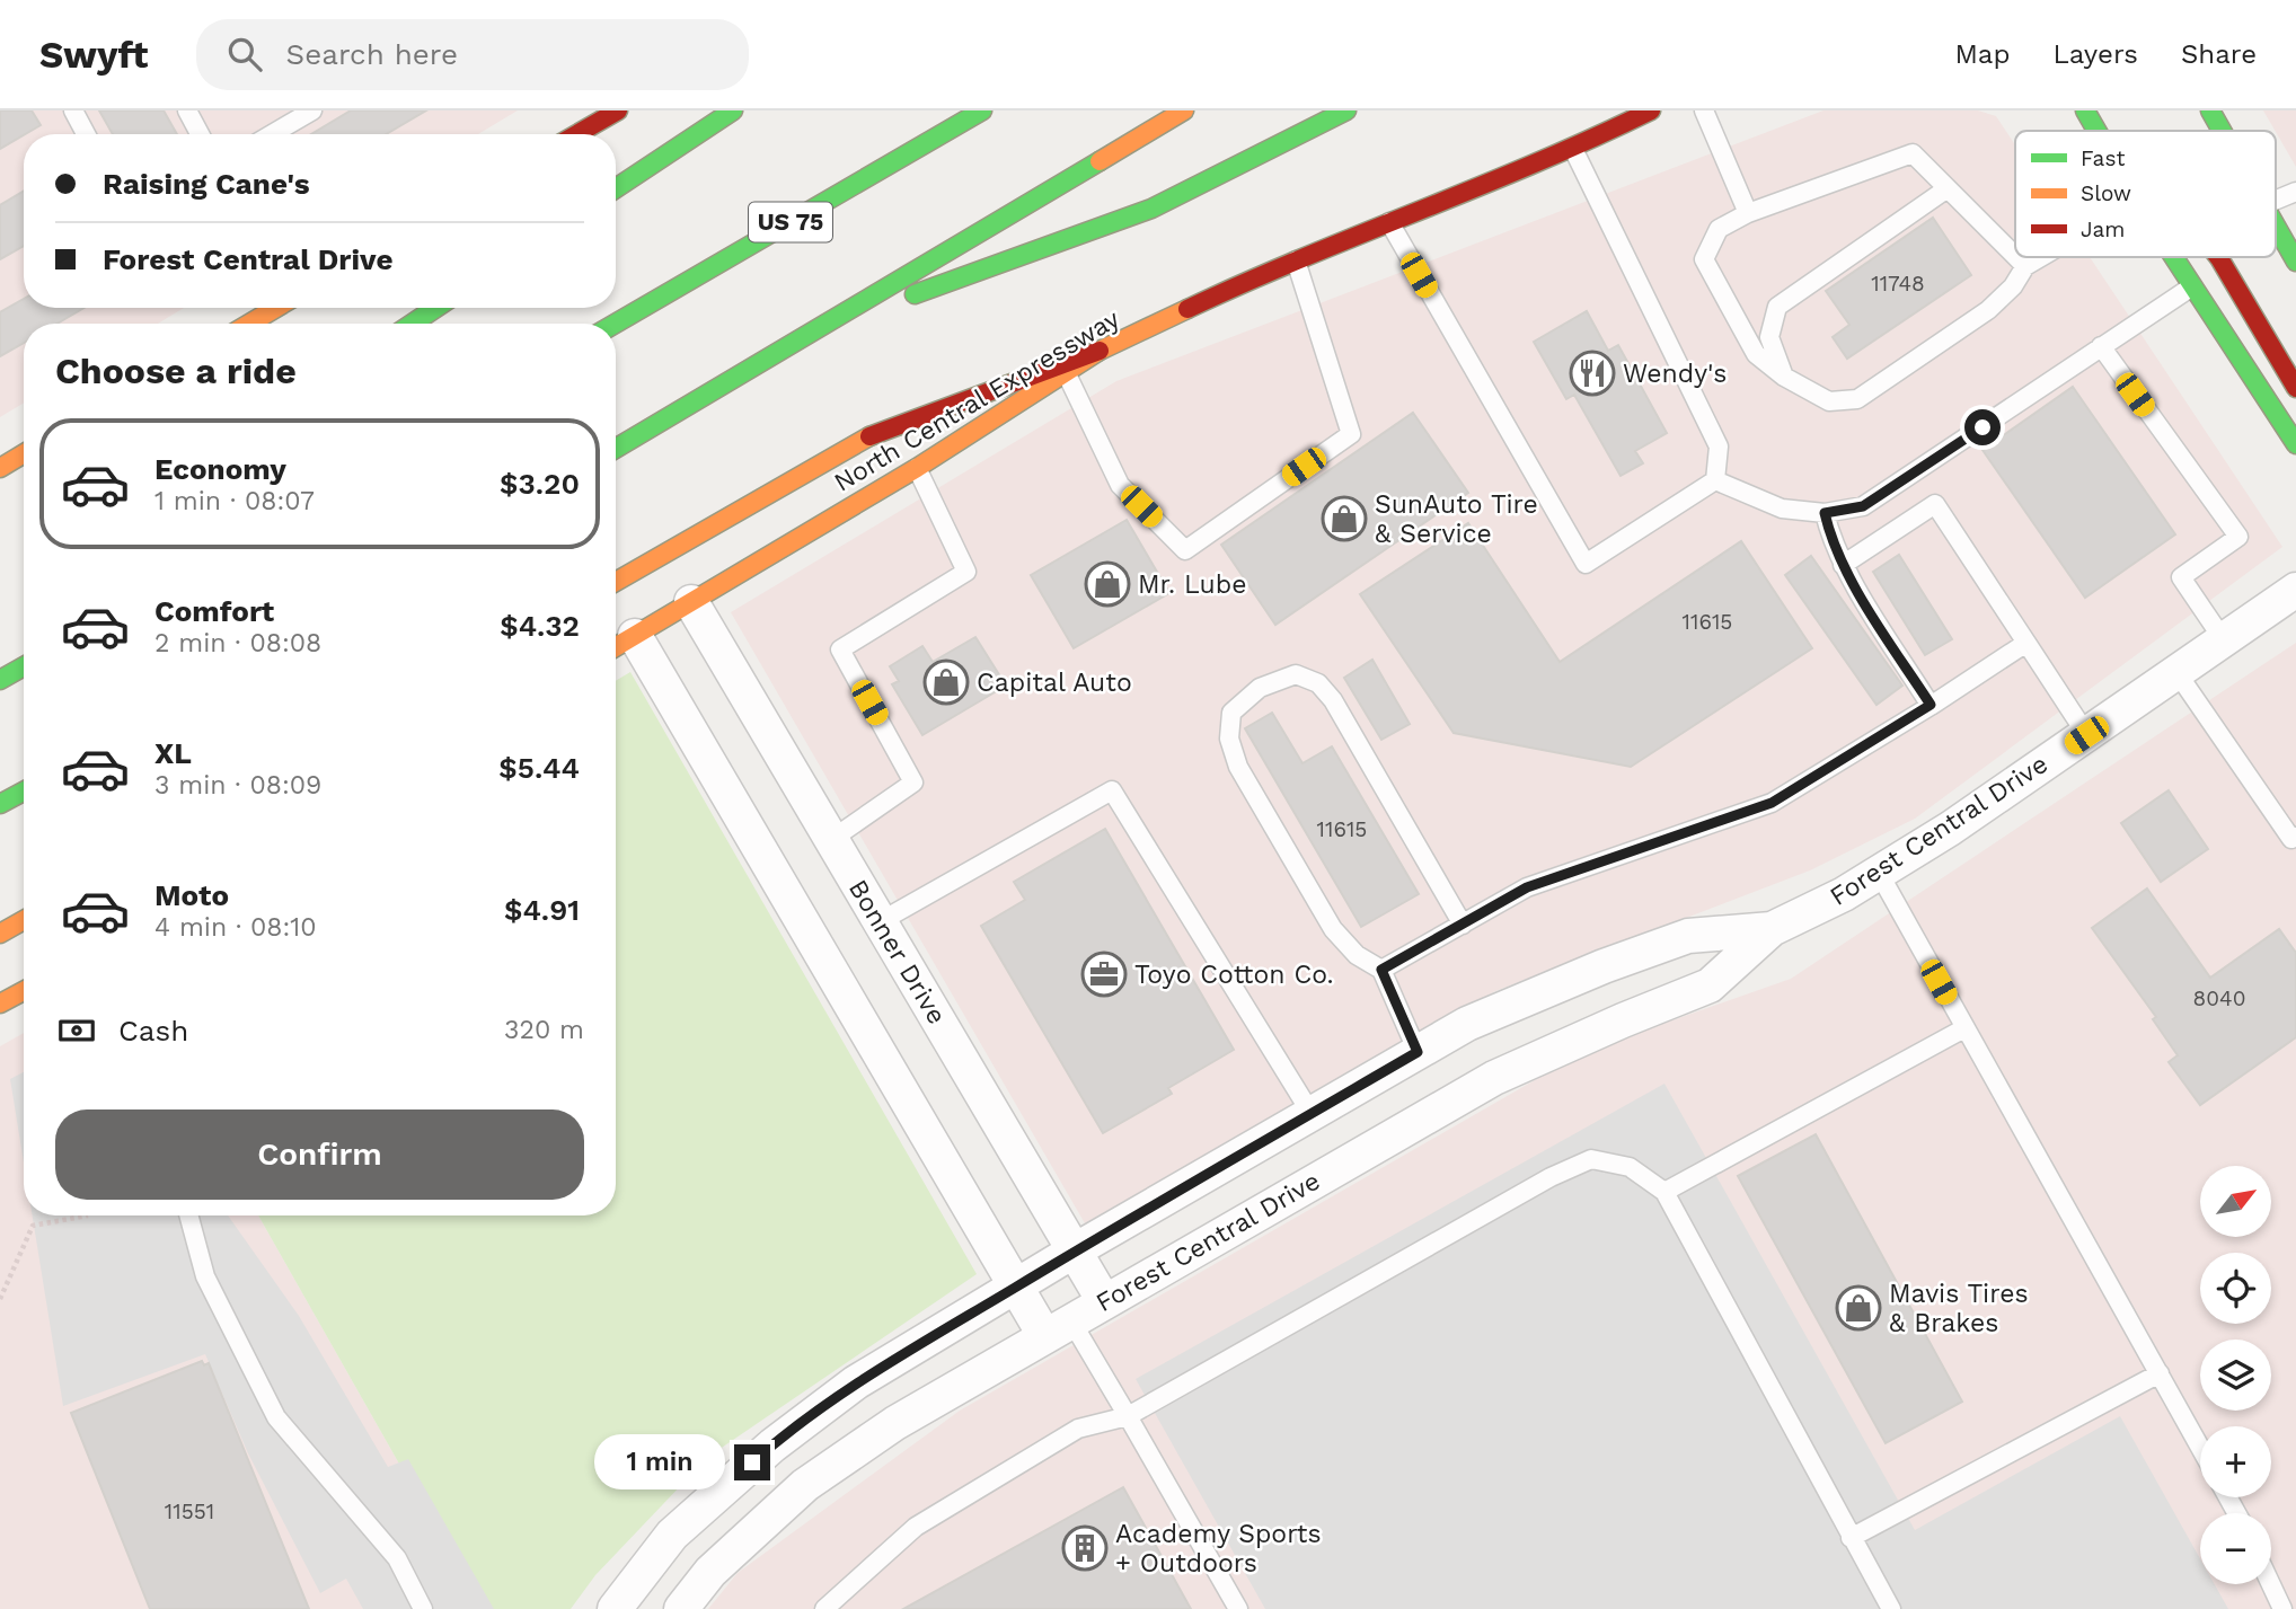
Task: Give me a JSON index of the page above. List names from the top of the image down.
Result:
{
  "streets": {
    "main road": ["US 75", "North Central Expressway"],
    "street": ["Forest Central Drive", "Bonner Drive"]
  },
  "crossings": [
    ["North Central Expressway", "Bonner Drive"],
    ["Forest Central Drive", "Bonner Drive"]
  ],
  "places": {
    "restaurant": ["Wendy's"],
    "shop": [
      "SunAuto Tire & Service",
      "Mr. Lube",
      "Capital Auto",
      "Mavis Tires & Brakes"
    ],
    "office": ["Toyo Cotton Co."],
    "building": ["Academy Sports + Outdoors"]
  },
  "house_numbers": [
    "11748",
    "11615",
    "11615",
    "8040",
    "11551"
  ],
  "legend": ["Fast", "Slow", "Jam"],
  "north": "top right",
  "page": {
    "header": "Swyft",
    "search": "Search here",
    "nav": ["Map", "Layers", "Share"],
    "banner": ["Raising Cane's", "Forest Central Drive"],
    "heading": "Choose a ride",
    "list": [
      {
        "name": "Economy",
        "note": "1 min · 08:07",
        "value": "$3.20"
      },
      {
        "name": "Comfort",
        "note": "2 min · 08:08",
        "value": "$4.32"
      },
      {
        "name": "XL",
        "note": "3 min · 08:09",
        "value": "$5.44"
      },
      {
        "name": "Moto",
        "note": "4 min · 08:10",
        "value": "$4.91"
      }
    ],
    "pay": ["Cash", "320 m"],
    "buttons": "Confirm",
    "map_buttons": ["+", "−"],
    "bubble": "1 min"
  }
}
